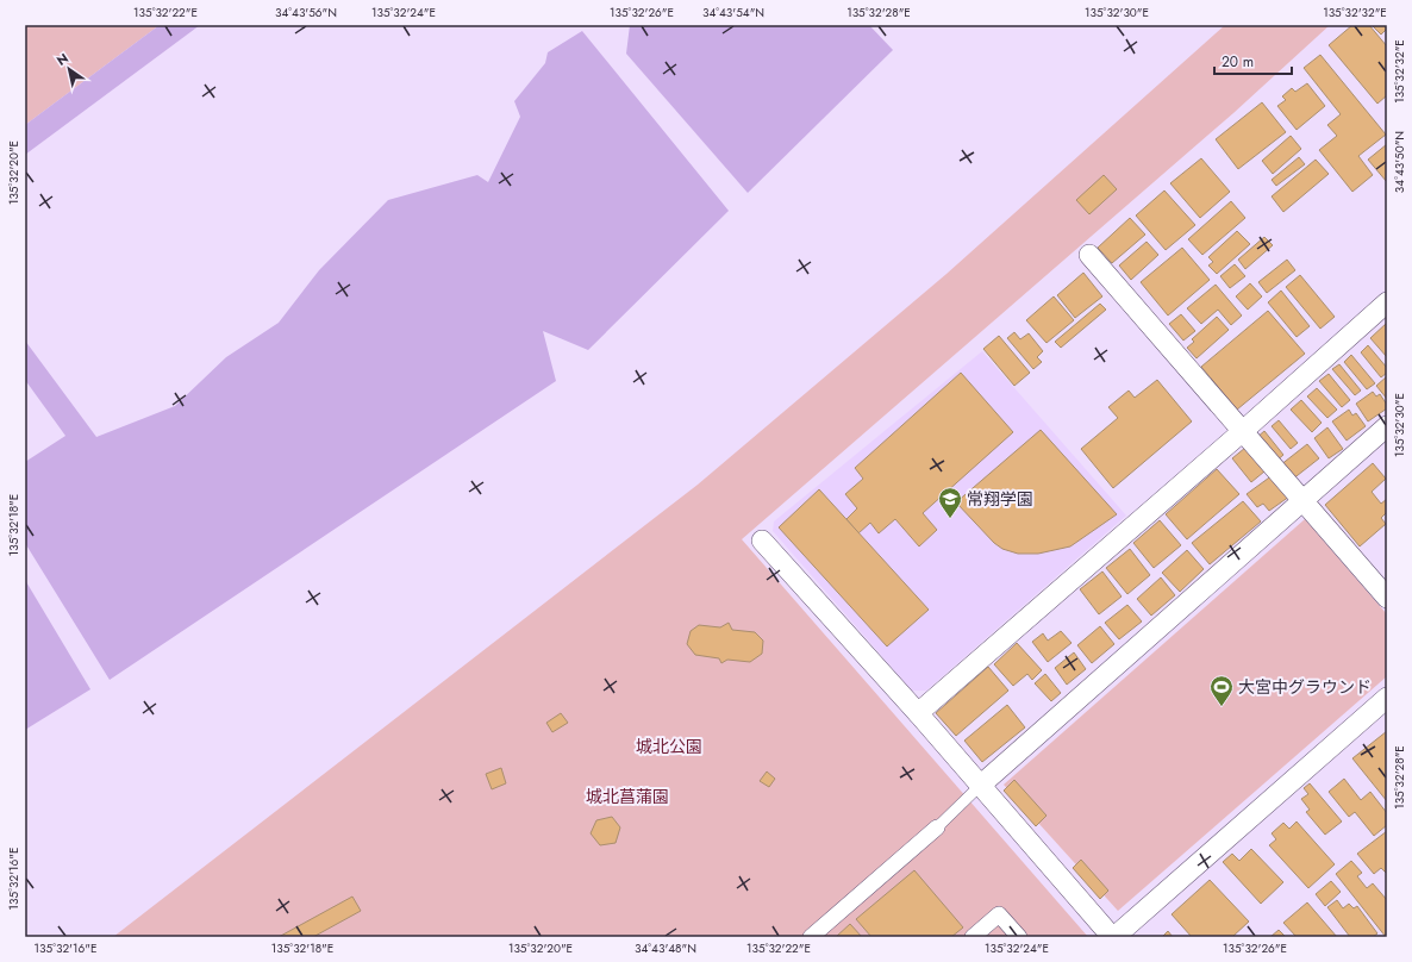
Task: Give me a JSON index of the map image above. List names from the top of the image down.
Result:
{
  "parks": ["城北公園", "城北菖蒲園"],
  "places": {
    "school or university": ["常翔学園"],
    "sports": ["大宮中グラウンド"]
  },
  "scale_bar": "20 m",
  "north": "top left",
  "coordinates": [
    "135°32'22\"E",
    "34°43'56\"N",
    "135°32'24\"E",
    "135°32'26\"E",
    "34°43'54\"N",
    "135°32'28\"E",
    "135°32'30\"E",
    "135°32'32\"E",
    "34°43'50\"N",
    "135°32'20\"E",
    "135°32'18\"E",
    "135°32'16\"E",
    "34°43'48\"N"
  ]
}
